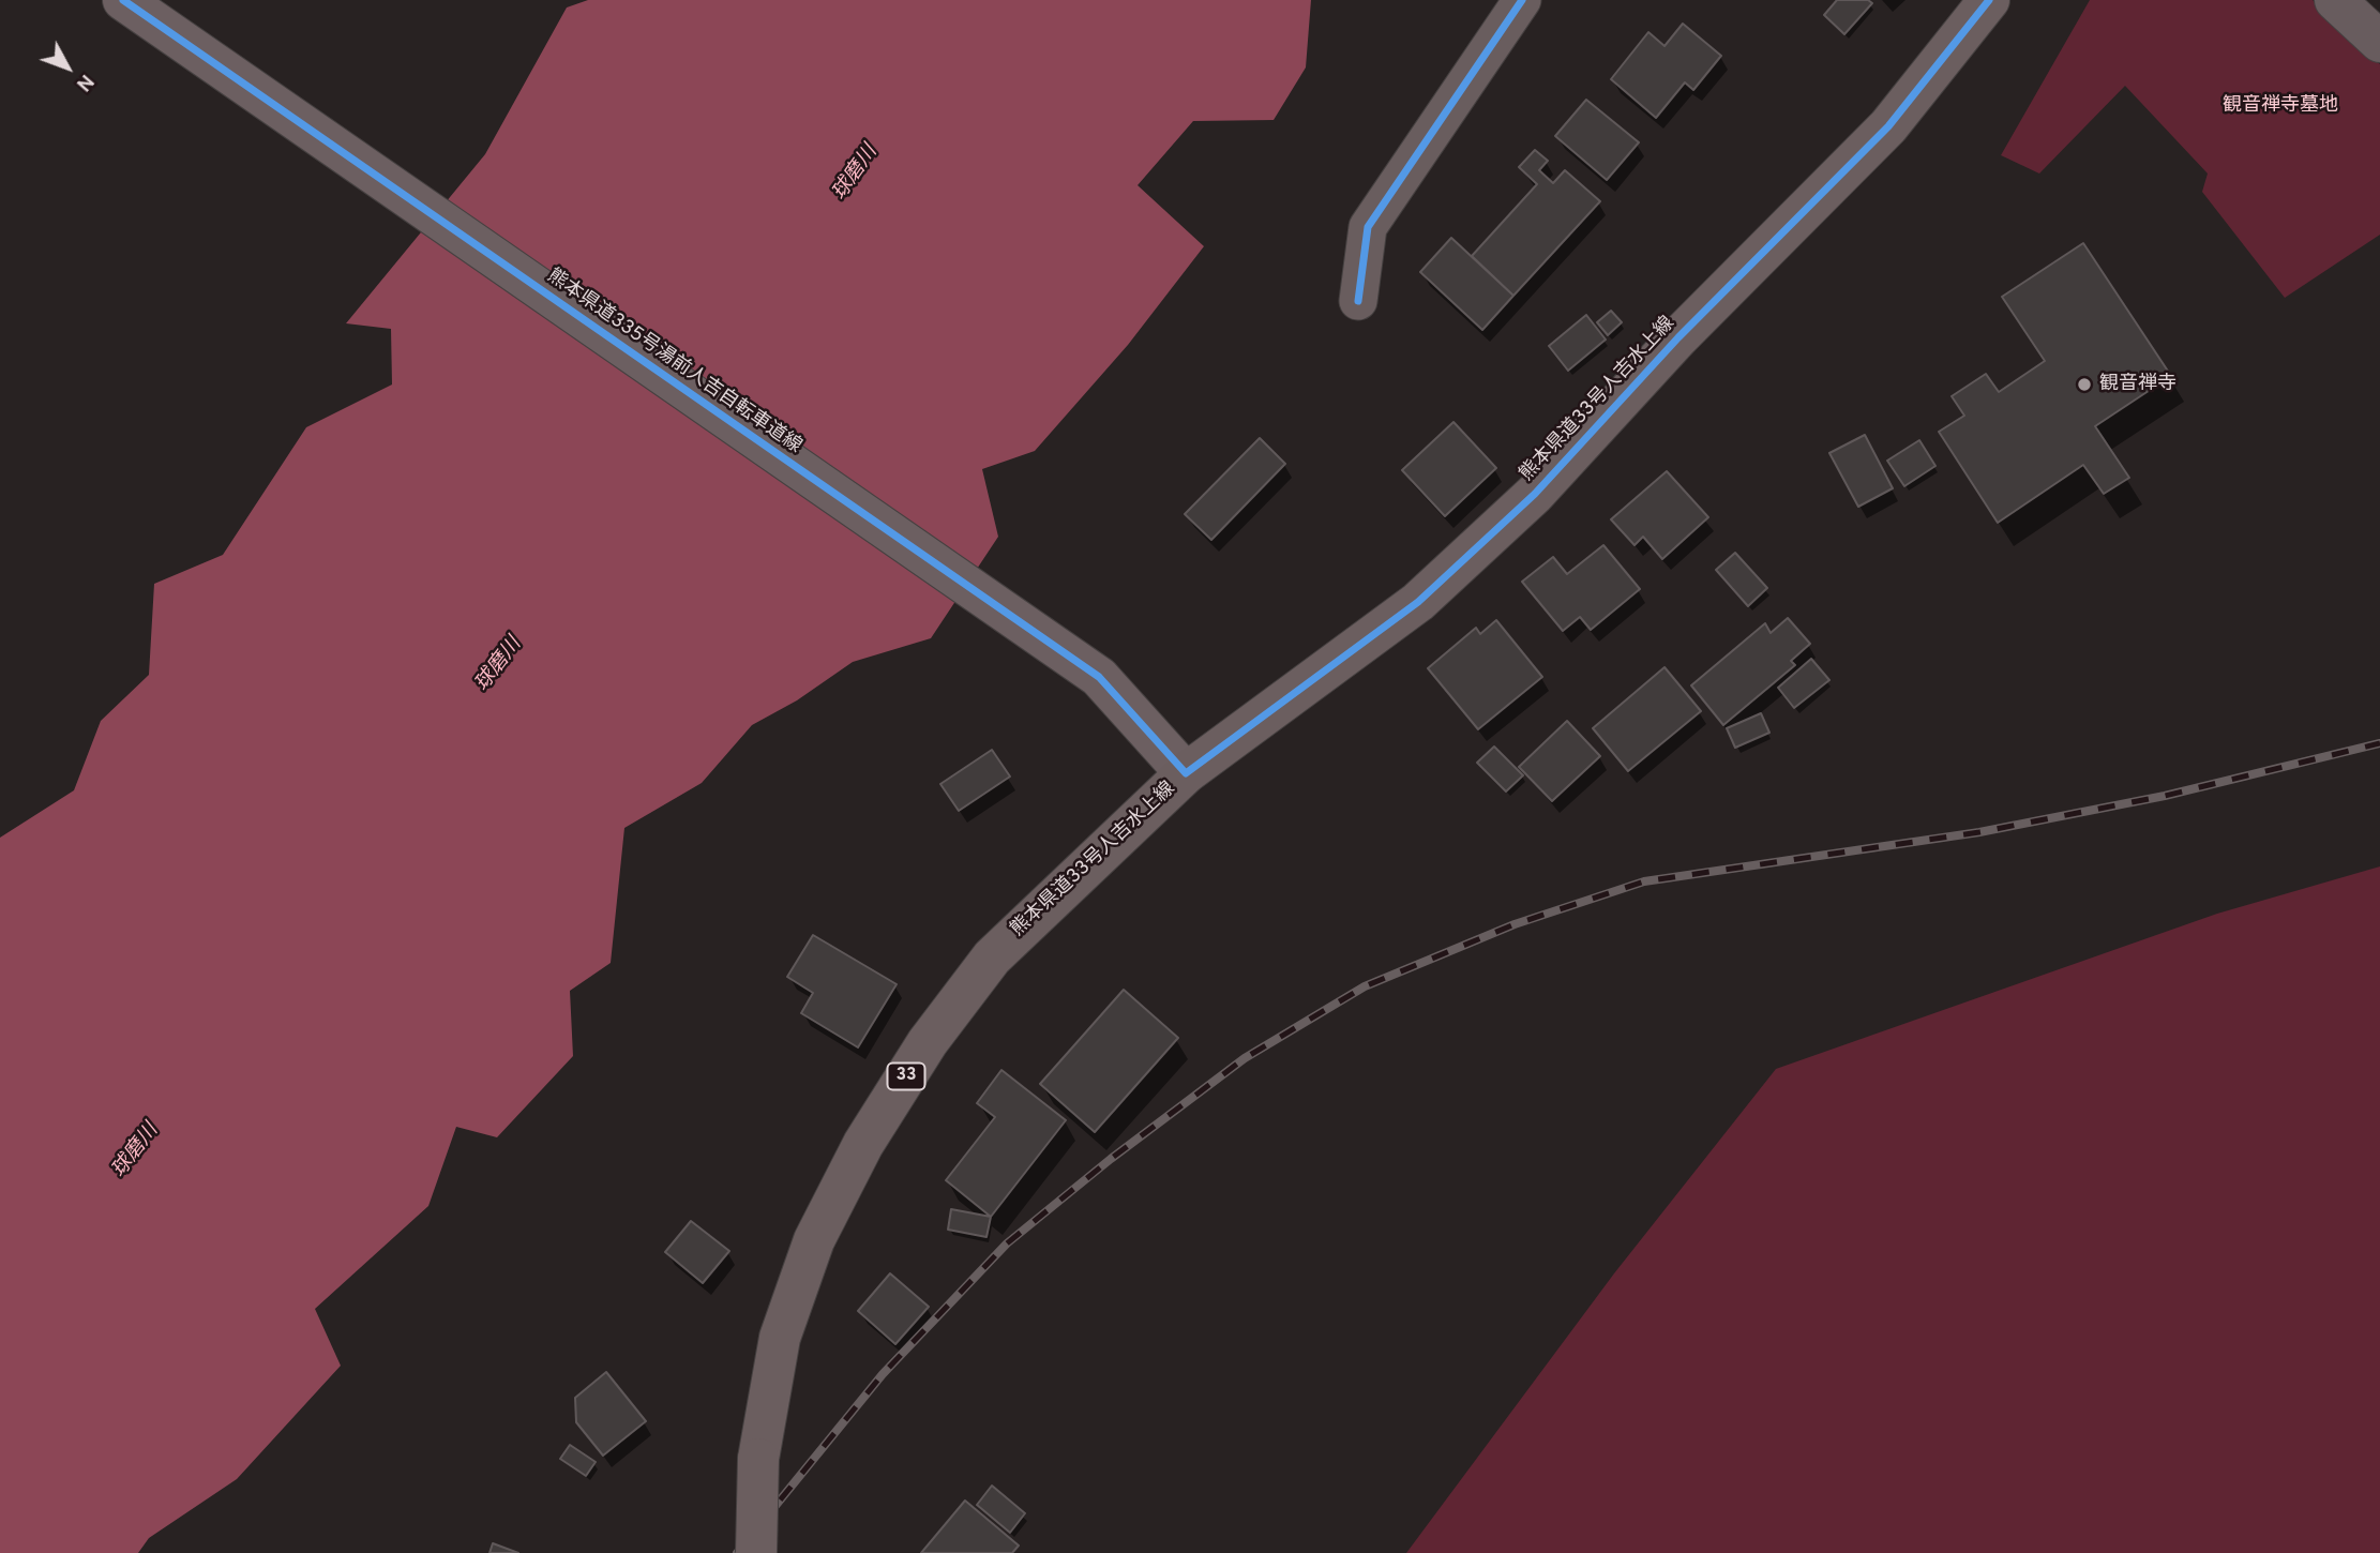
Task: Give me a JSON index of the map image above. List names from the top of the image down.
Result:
{
  "streets": {
    "main road": ["熊本県道335号湯前人吉自転車道線", "熊本県道33号人吉水上線", "33"]
  },
  "crossings": [
    ["熊本県道335号湯前人吉自転車道線", "熊本県道33号人吉水上線"]
  ],
  "water": ["球磨川"],
  "parks": ["観音禅寺墓地"],
  "places": ["観音禅寺"],
  "north": "bottom right"
}
